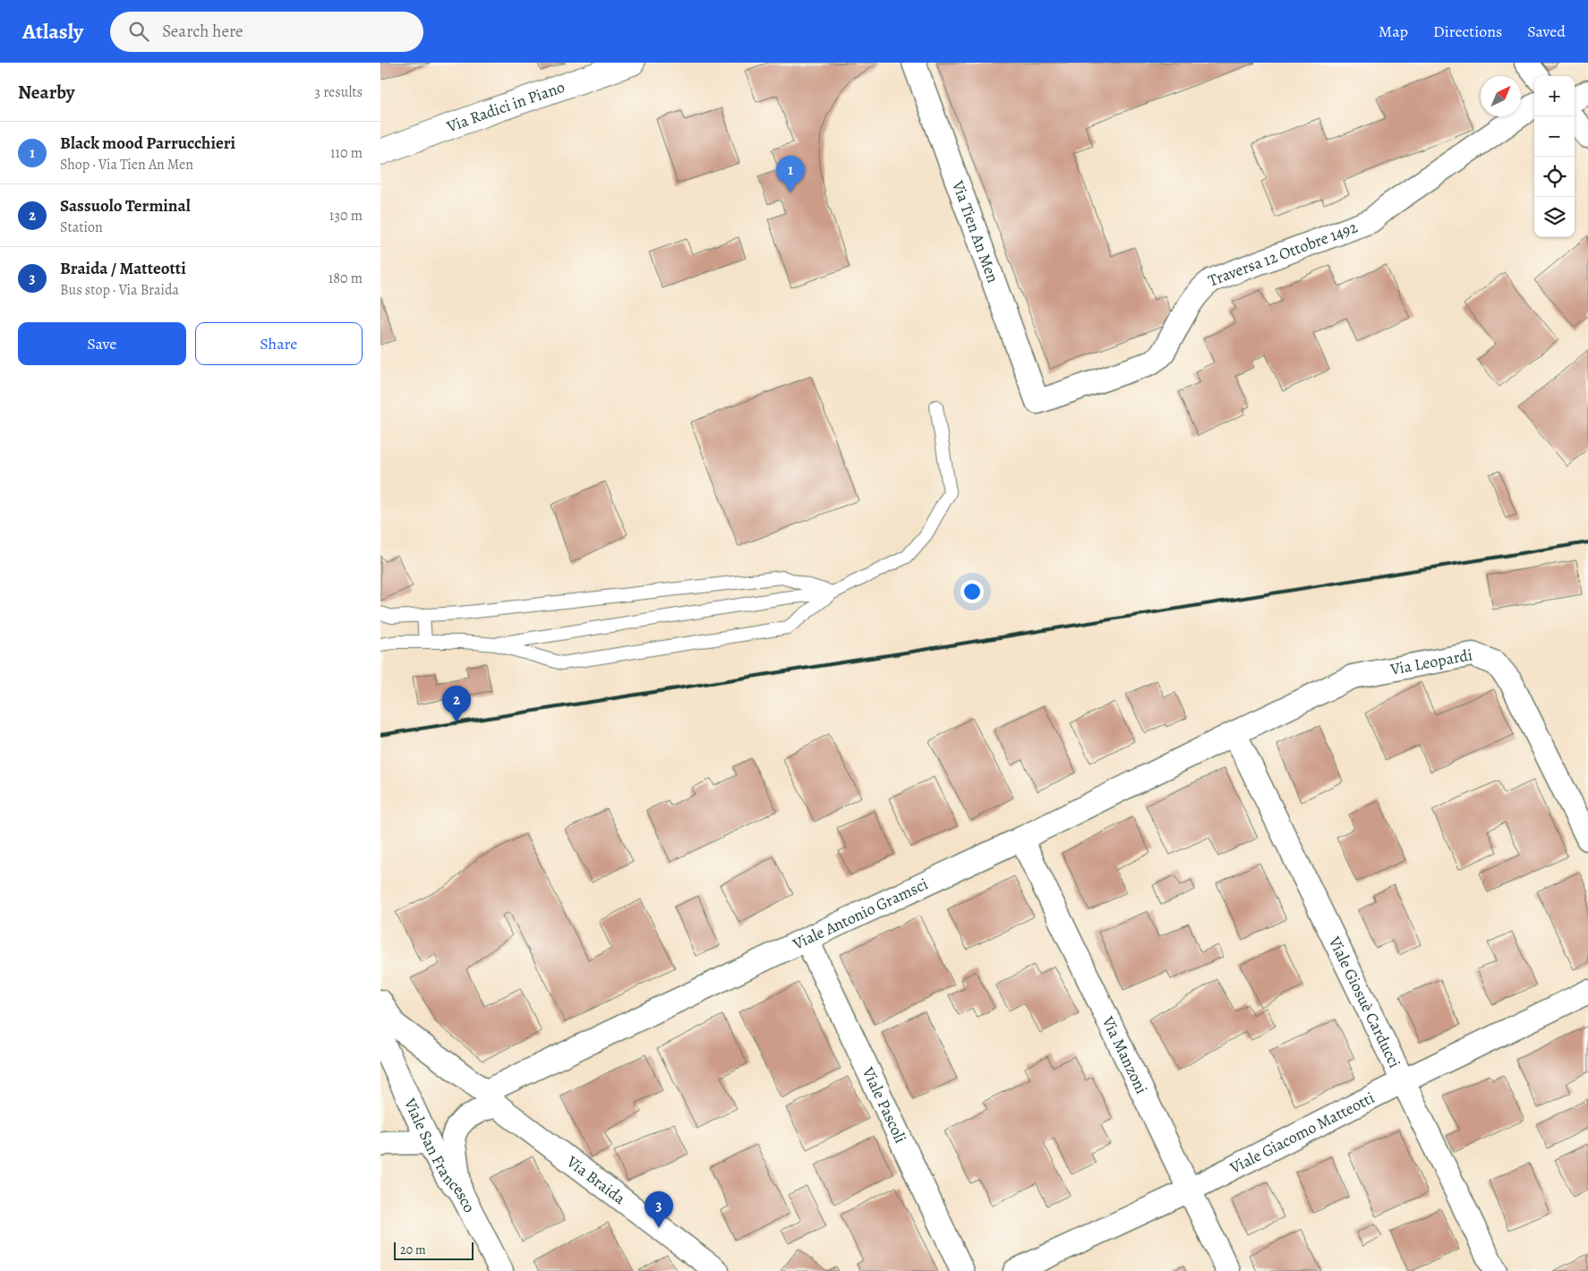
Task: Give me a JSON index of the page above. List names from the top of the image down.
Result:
{
  "streets": {
    "street": [
      "Via Radici in Piano",
      "Via Tien An Men",
      "Traversa 12 Ottobre 1492",
      "Via Leopardi",
      "Viale Antonio Gramsci",
      "Viale Giosuè Carducci",
      "Via Manzoni",
      "Viale Pascoli",
      "Viale Giacomo Matteotti",
      "Viale San Francesco",
      "Via Braida"
    ]
  },
  "crossings": [
    ["Via Tien An Men", "Traversa 12 Ottobre 1492"],
    ["Via Leopardi", "Viale Antonio Gramsci"],
    ["Via Leopardi", "Viale Giosuè Carducci"],
    ["Viale Antonio Gramsci", "Viale Giosuè Carducci"],
    ["Viale Antonio Gramsci", "Via Manzoni"],
    ["Viale Antonio Gramsci", "Viale Pascoli"],
    ["Viale Antonio Gramsci", "Via Braida"],
    ["Viale Giosuè Carducci", "Viale Giacomo Matteotti"],
    ["Via Manzoni", "Viale Giacomo Matteotti"]
  ],
  "scale_bar": "20 m",
  "north": "top right",
  "page": {
    "header": "Atlasly",
    "search": "Search here",
    "nav": ["Map", "Directions", "Saved"],
    "heading": ["Nearby", "3 results"],
    "map_buttons": ["+", "−"],
    "list": [
      {
        "mark": "1",
        "name": "Black mood Parrucchieri",
        "note": "Shop · Via Tien An Men",
        "value": "110 m"
      },
      {
        "mark": "2",
        "name": "Sassuolo Terminal",
        "note": "Station",
        "value": "130 m"
      },
      {
        "mark": "3",
        "name": "Braida / Matteotti",
        "note": "Bus stop · Via Braida",
        "value": "180 m"
      }
    ],
    "pins": ["1", "2", "3"],
    "buttons": ["Save", "Share"],
    "scale": "20 m"
  }
}
